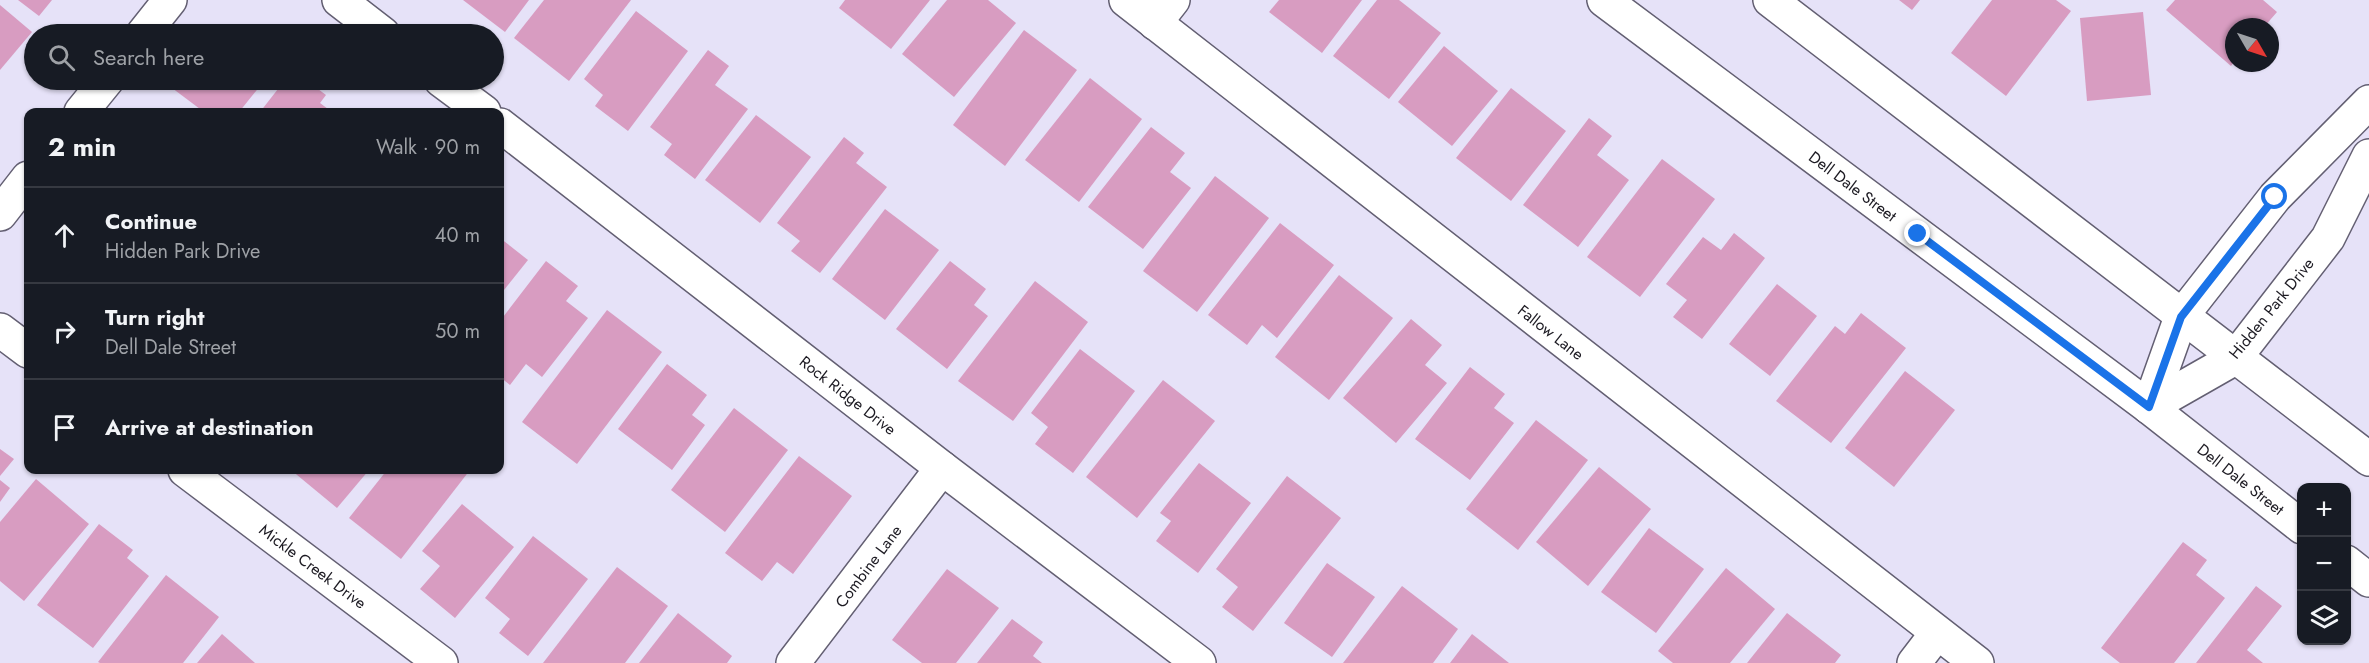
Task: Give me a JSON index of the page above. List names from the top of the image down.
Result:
{
  "streets": {
    "street": [
      "Dell Dale Street",
      "Hidden Park Drive",
      "Fallow Lane",
      "Rock Ridge Drive",
      "Mickle Creek Drive",
      "Combine Lane"
    ]
  },
  "crossings": [
    ["Dell Dale Street", "Hidden Park Drive"],
    ["Rock Ridge Drive", "Combine Lane"]
  ],
  "north": "bottom right",
  "page": {
    "search": "Search here",
    "heading": ["2 min", "Walk · 90 m"],
    "list": [
      ["Continue", "Hidden Park Drive", "40 m"],
      ["Turn right", "Dell Dale Street", "50 m"],
      "Arrive at destination"
    ],
    "map_buttons": ["+", "−"]
  }
}
